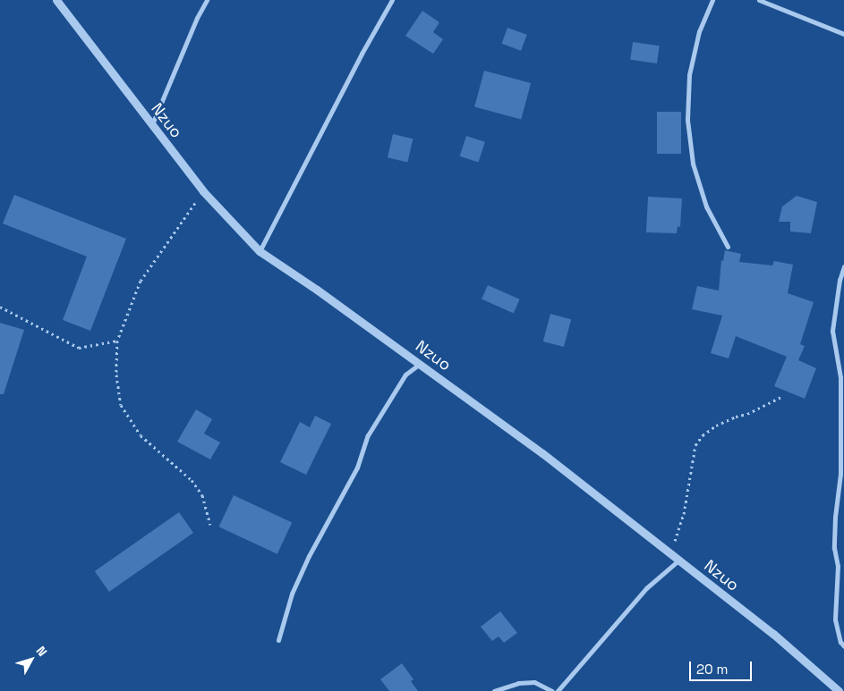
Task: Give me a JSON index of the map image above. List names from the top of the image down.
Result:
{
  "streets": {
    "street": ["Nzuo"]
  },
  "scale_bar": "20 m",
  "north": "top right"
}
